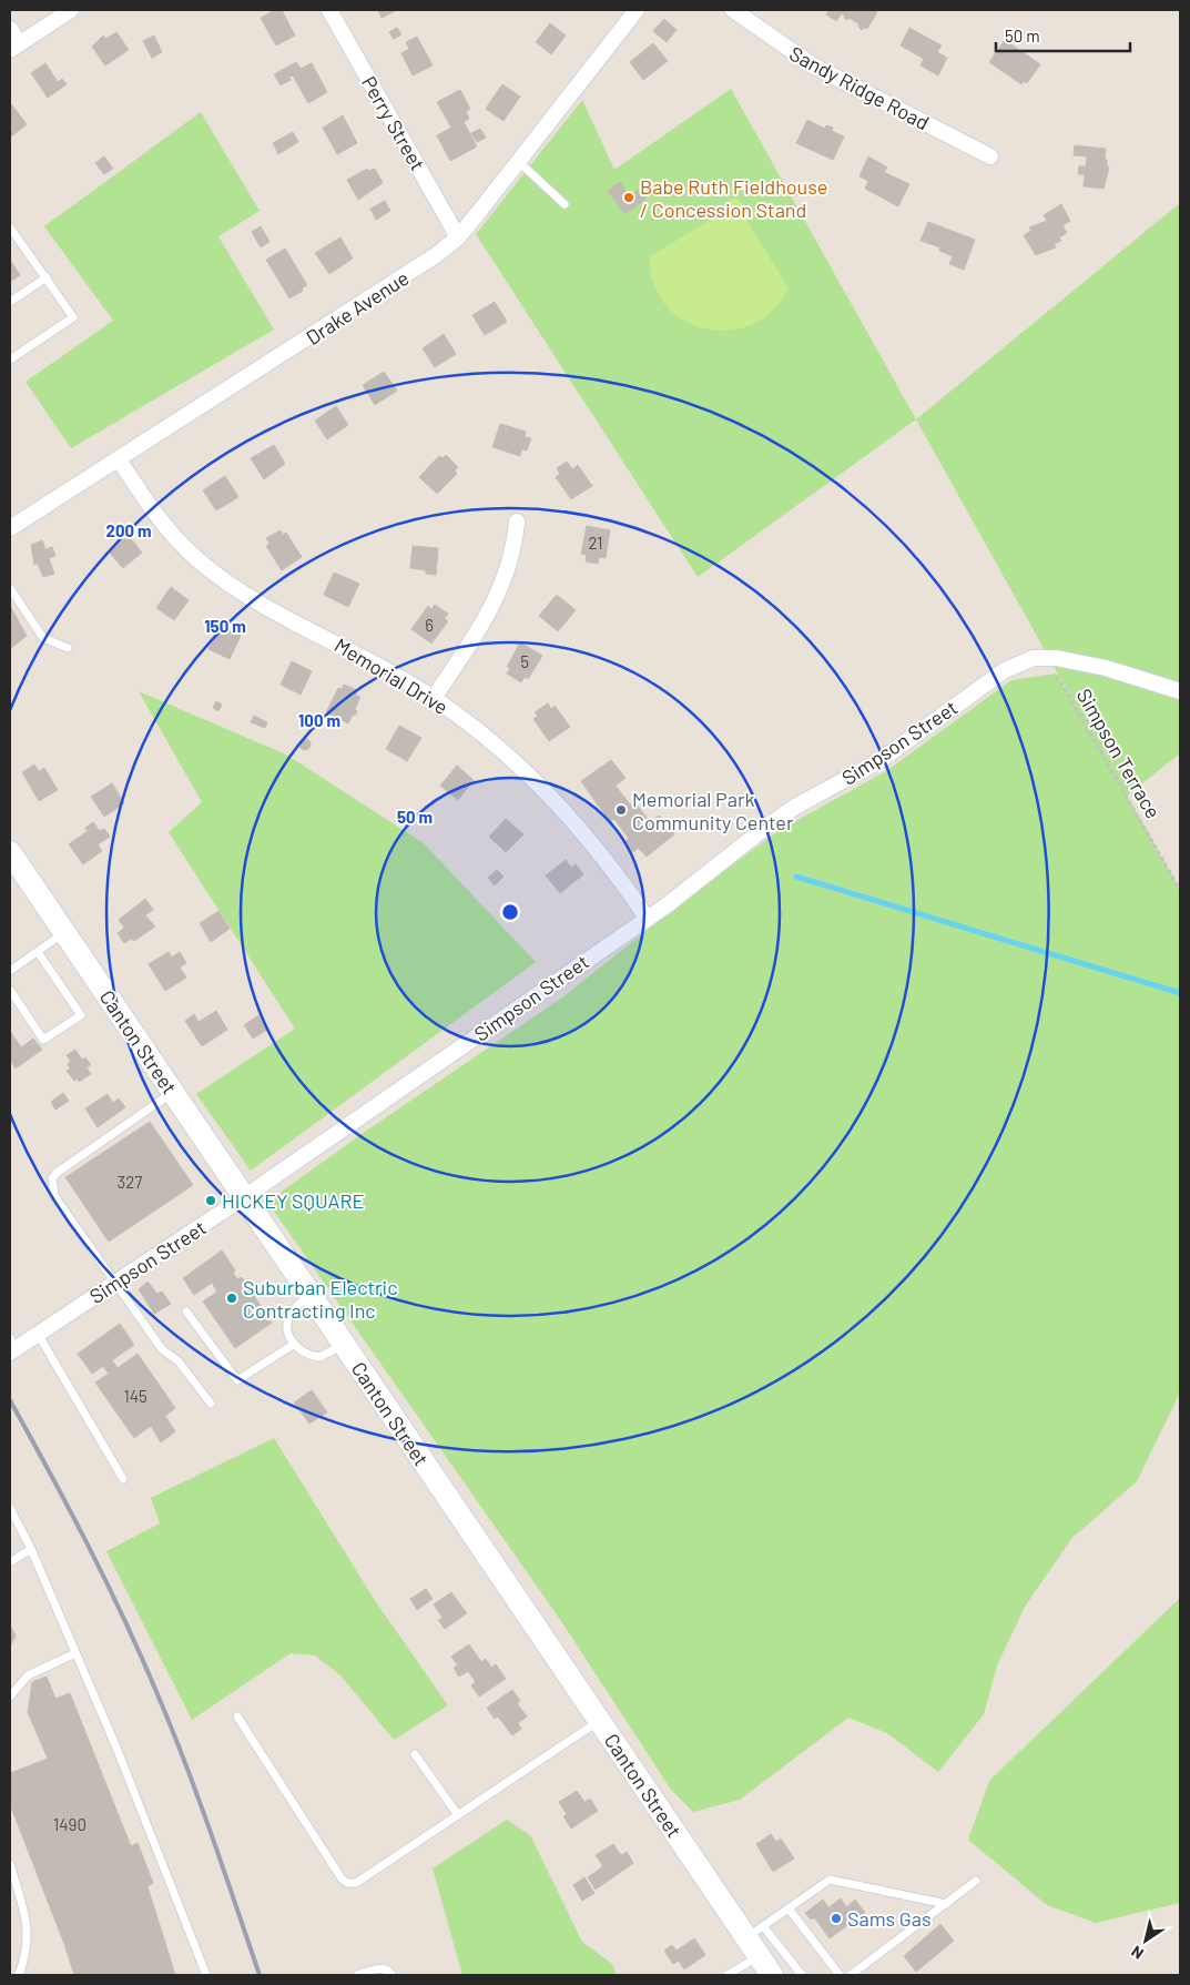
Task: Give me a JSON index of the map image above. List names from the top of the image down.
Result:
{
  "streets": {
    "main road": ["Canton Street"],
    "street": [
      "Sandy Ridge Road",
      "Perry Street",
      "Drake Avenue",
      "Memorial Drive",
      "Simpson Street"
    ],
    "path": ["Simpson Terrace"]
  },
  "crossings": [
    ["Perry Street", "Drake Avenue"],
    ["Drake Avenue", "Memorial Drive"],
    ["Memorial Drive", "Simpson Street"],
    ["Simpson Street", "Simpson Terrace"],
    ["Simpson Street", "Canton Street"]
  ],
  "places": [
    "Babe Ruth Fieldhouse / Concession Stand",
    "Memorial Park Community Center",
    "HICKEY SQUARE",
    "Suburban Electric Contracting Inc",
    "Sams Gas"
  ],
  "house_numbers": [
    "21",
    "6",
    "5",
    "327",
    "145",
    "1490"
  ],
  "scale_bar": "50 m",
  "north": "bottom left",
  "rings": [
    "200 m",
    "150 m",
    "100 m",
    "50 m"
  ]
}
